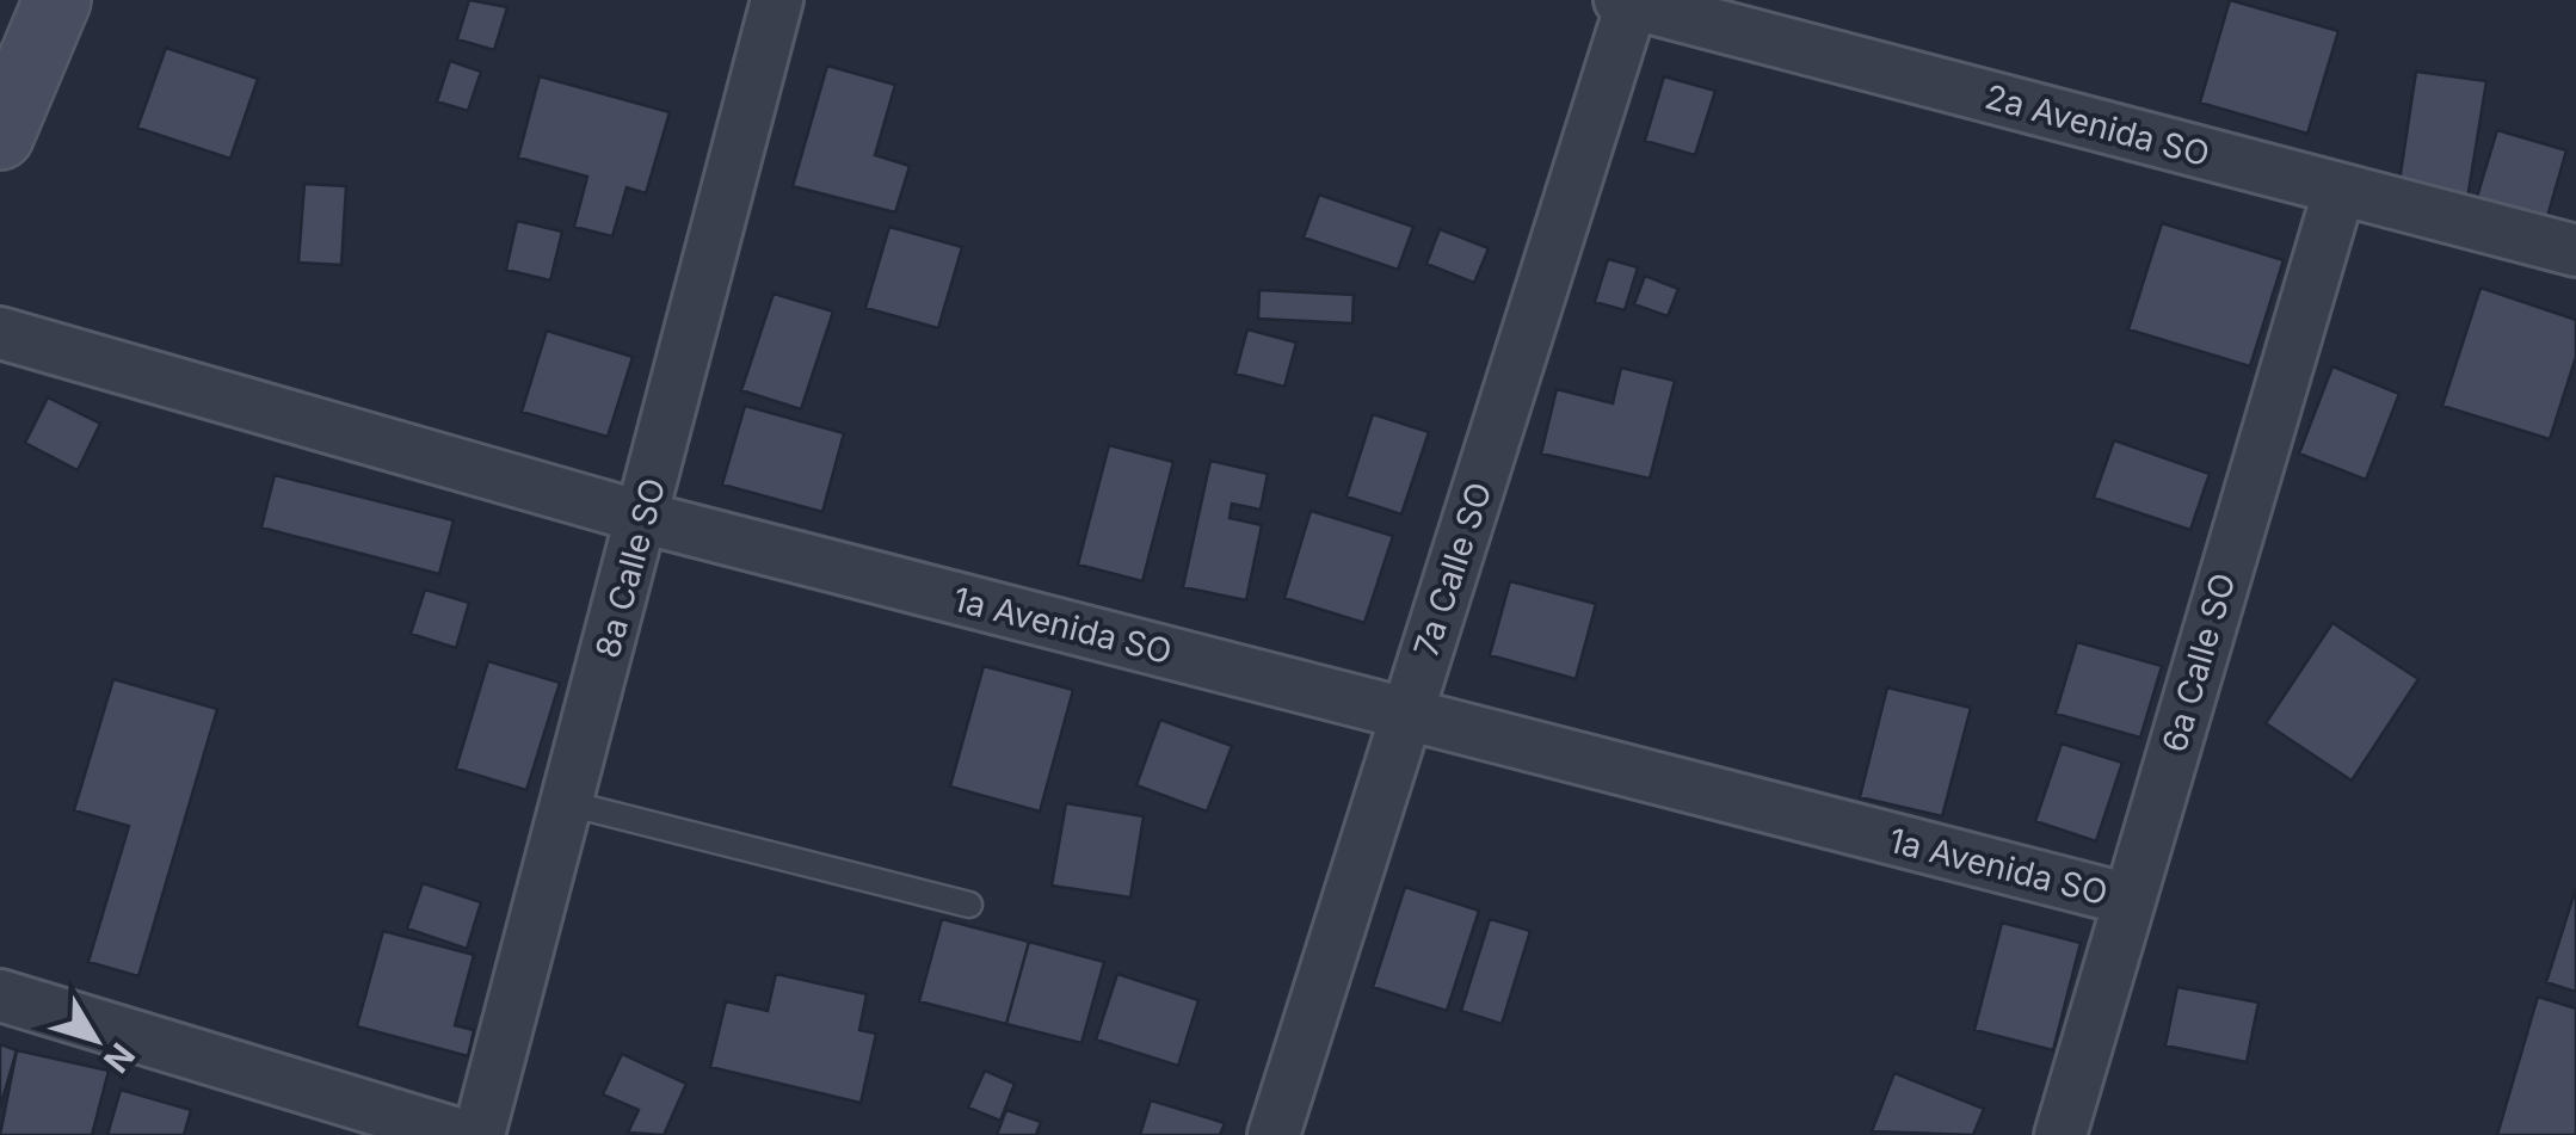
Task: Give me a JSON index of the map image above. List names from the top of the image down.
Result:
{
  "streets": {
    "street": [
      "2a Avenida SO",
      "8a Calle SO",
      "7a Calle SO",
      "1a Avenida SO",
      "6a Calle SO"
    ]
  },
  "crossings": [
    ["2a Avenida SO", "7a Calle SO"],
    ["2a Avenida SO", "6a Calle SO"],
    ["8a Calle SO", "1a Avenida SO"],
    ["7a Calle SO", "1a Avenida SO"],
    ["1a Avenida SO", "6a Calle SO"]
  ],
  "north": "bottom right"
}
